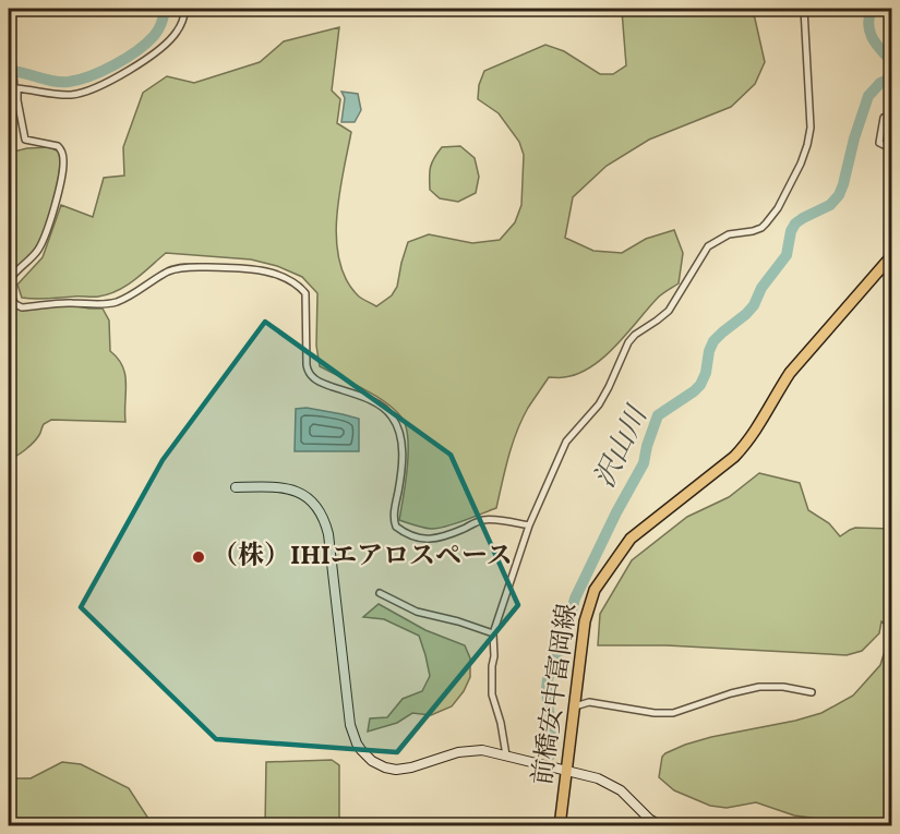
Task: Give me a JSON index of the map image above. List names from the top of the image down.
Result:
{
  "streets": {
    "main road": ["前橋安中富岡線"]
  },
  "water": ["沢山川"],
  "places": ["（株）IHIエアロスペース"]
}
